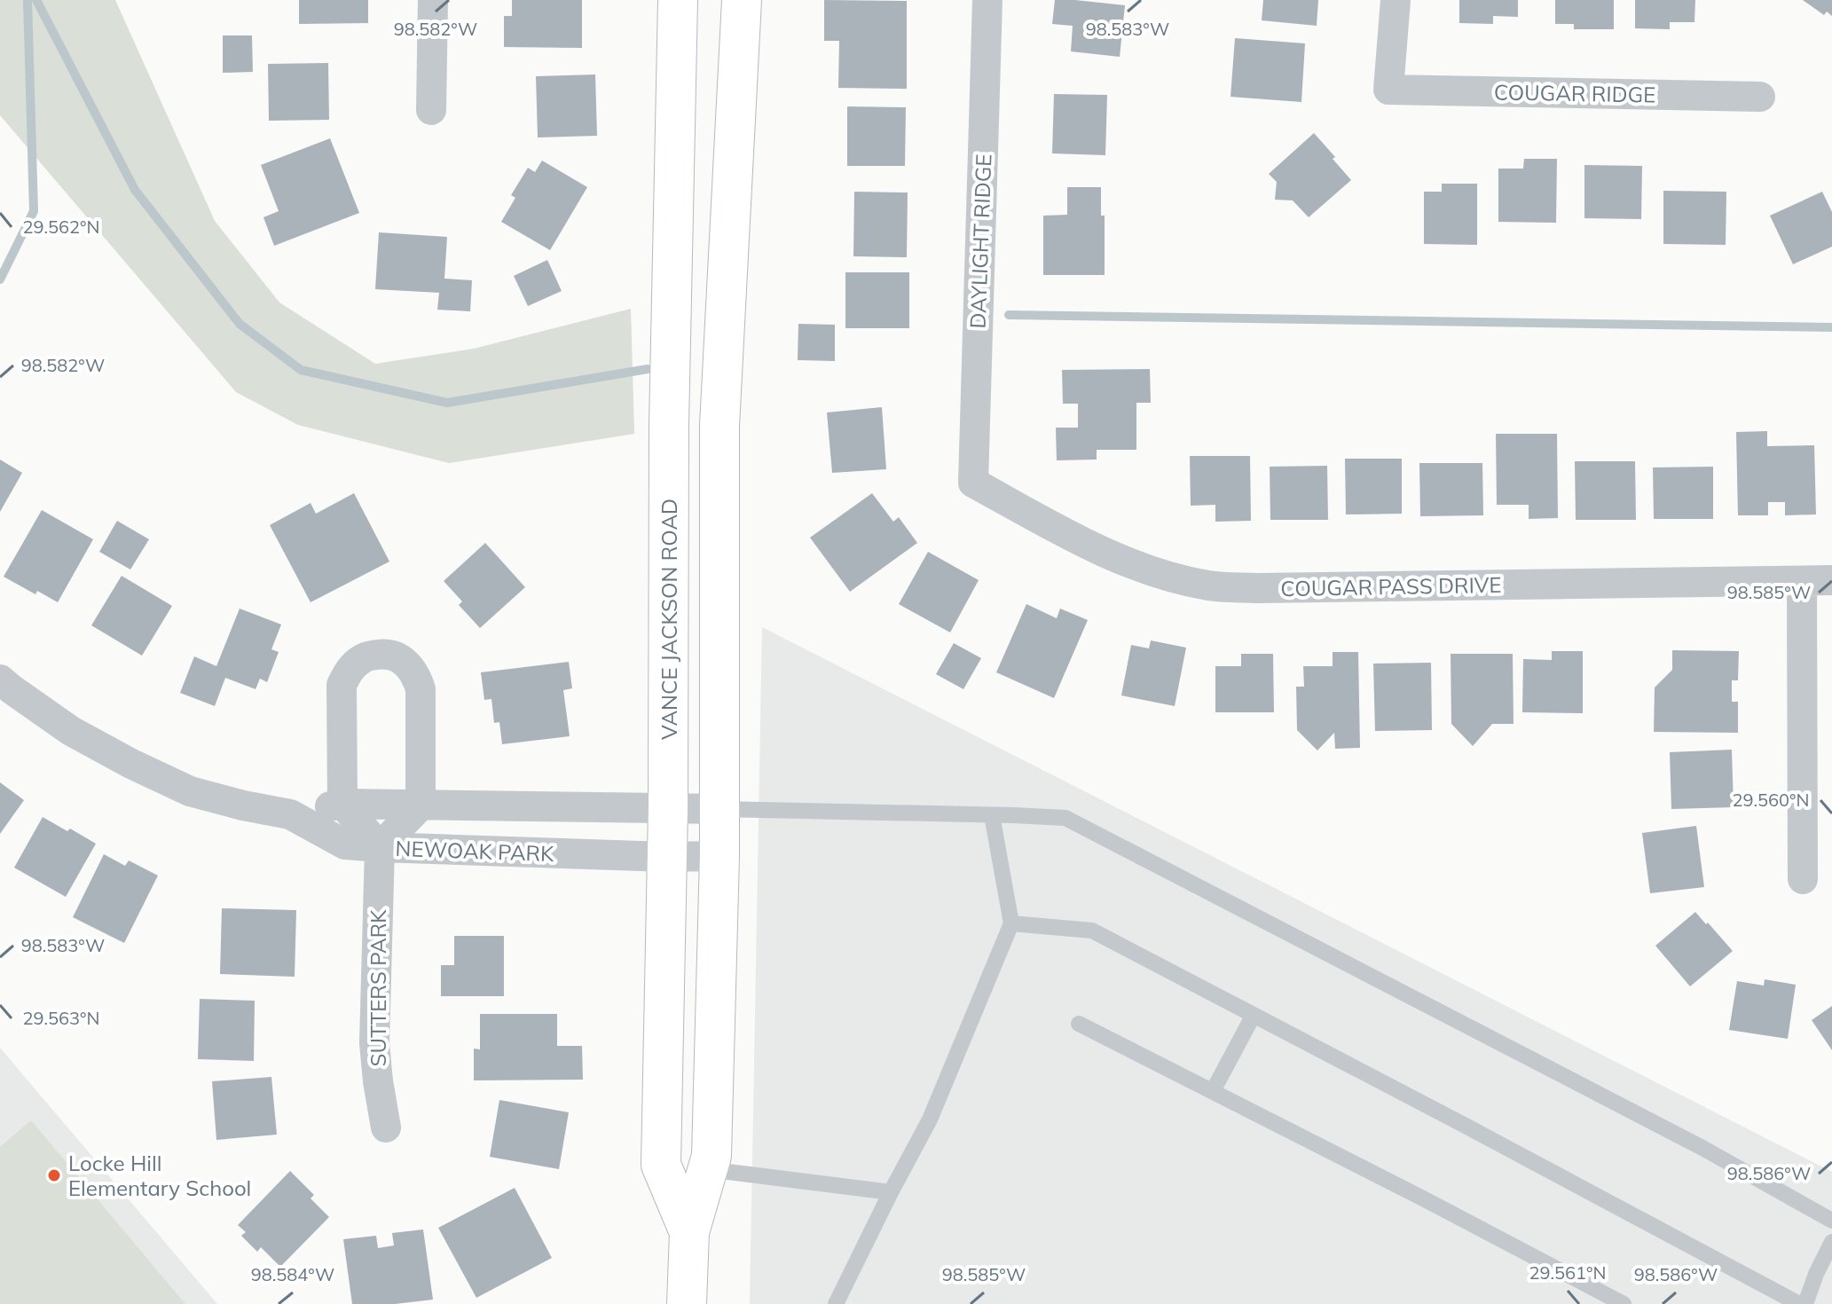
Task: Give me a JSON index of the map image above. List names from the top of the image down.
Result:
{
  "streets": {
    "main road": ["VANCE JACKSON ROAD"],
    "street": [
      "COUGAR RIDGE",
      "DAYLIGHT RIDGE",
      "COUGAR PASS DRIVE",
      "NEWOAK PARK",
      "SUTTERS PARK"
    ]
  },
  "crossings": [
    ["DAYLIGHT RIDGE", "COUGAR PASS DRIVE"],
    ["VANCE JACKSON ROAD", "NEWOAK PARK"],
    ["NEWOAK PARK", "SUTTERS PARK"]
  ],
  "places": ["Locke Hill Elementary School"],
  "coordinates": [
    "98.583°W",
    "98.582°W",
    "29.562°N",
    "98.585°W",
    "29.560°N",
    "29.563°N",
    "98.586°W",
    "29.561°N",
    "98.584°W"
  ]
}
